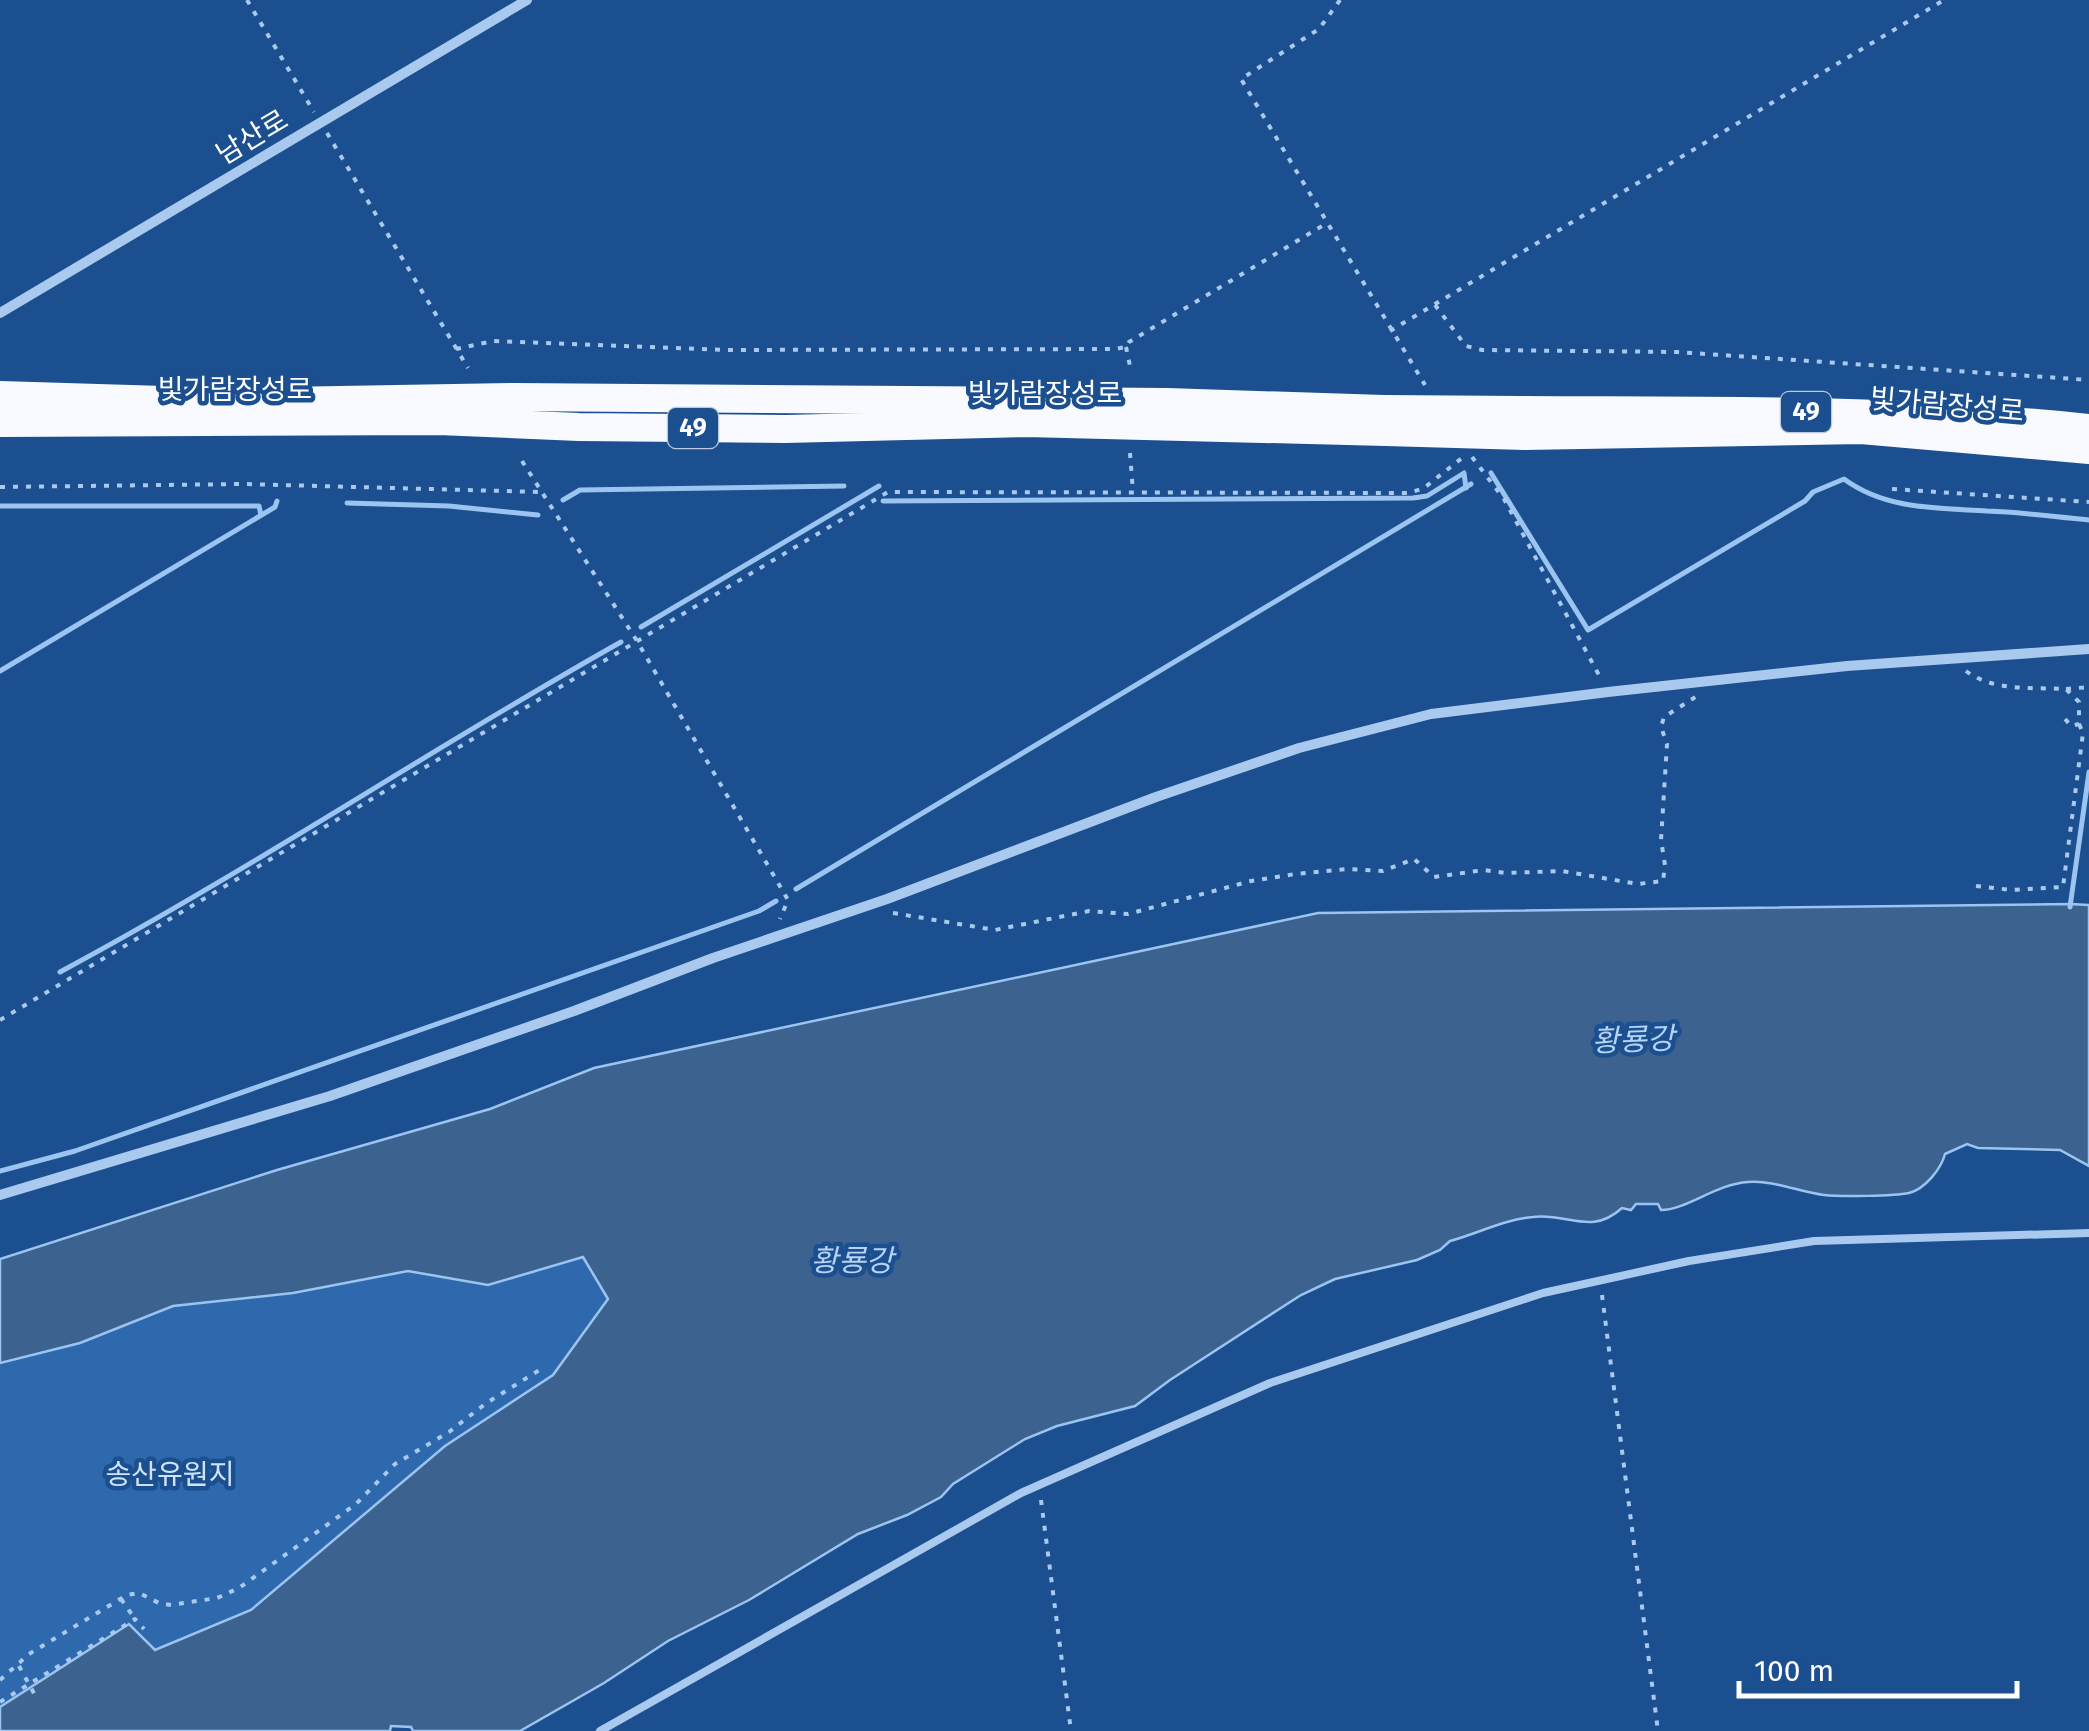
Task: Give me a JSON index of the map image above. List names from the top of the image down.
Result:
{
  "streets": {
    "highway": ["빛가람장성로", "49"],
    "street": ["남산로"]
  },
  "water": ["황룡강"],
  "parks": ["송산유원지"],
  "scale_bar": "100 m"
}
